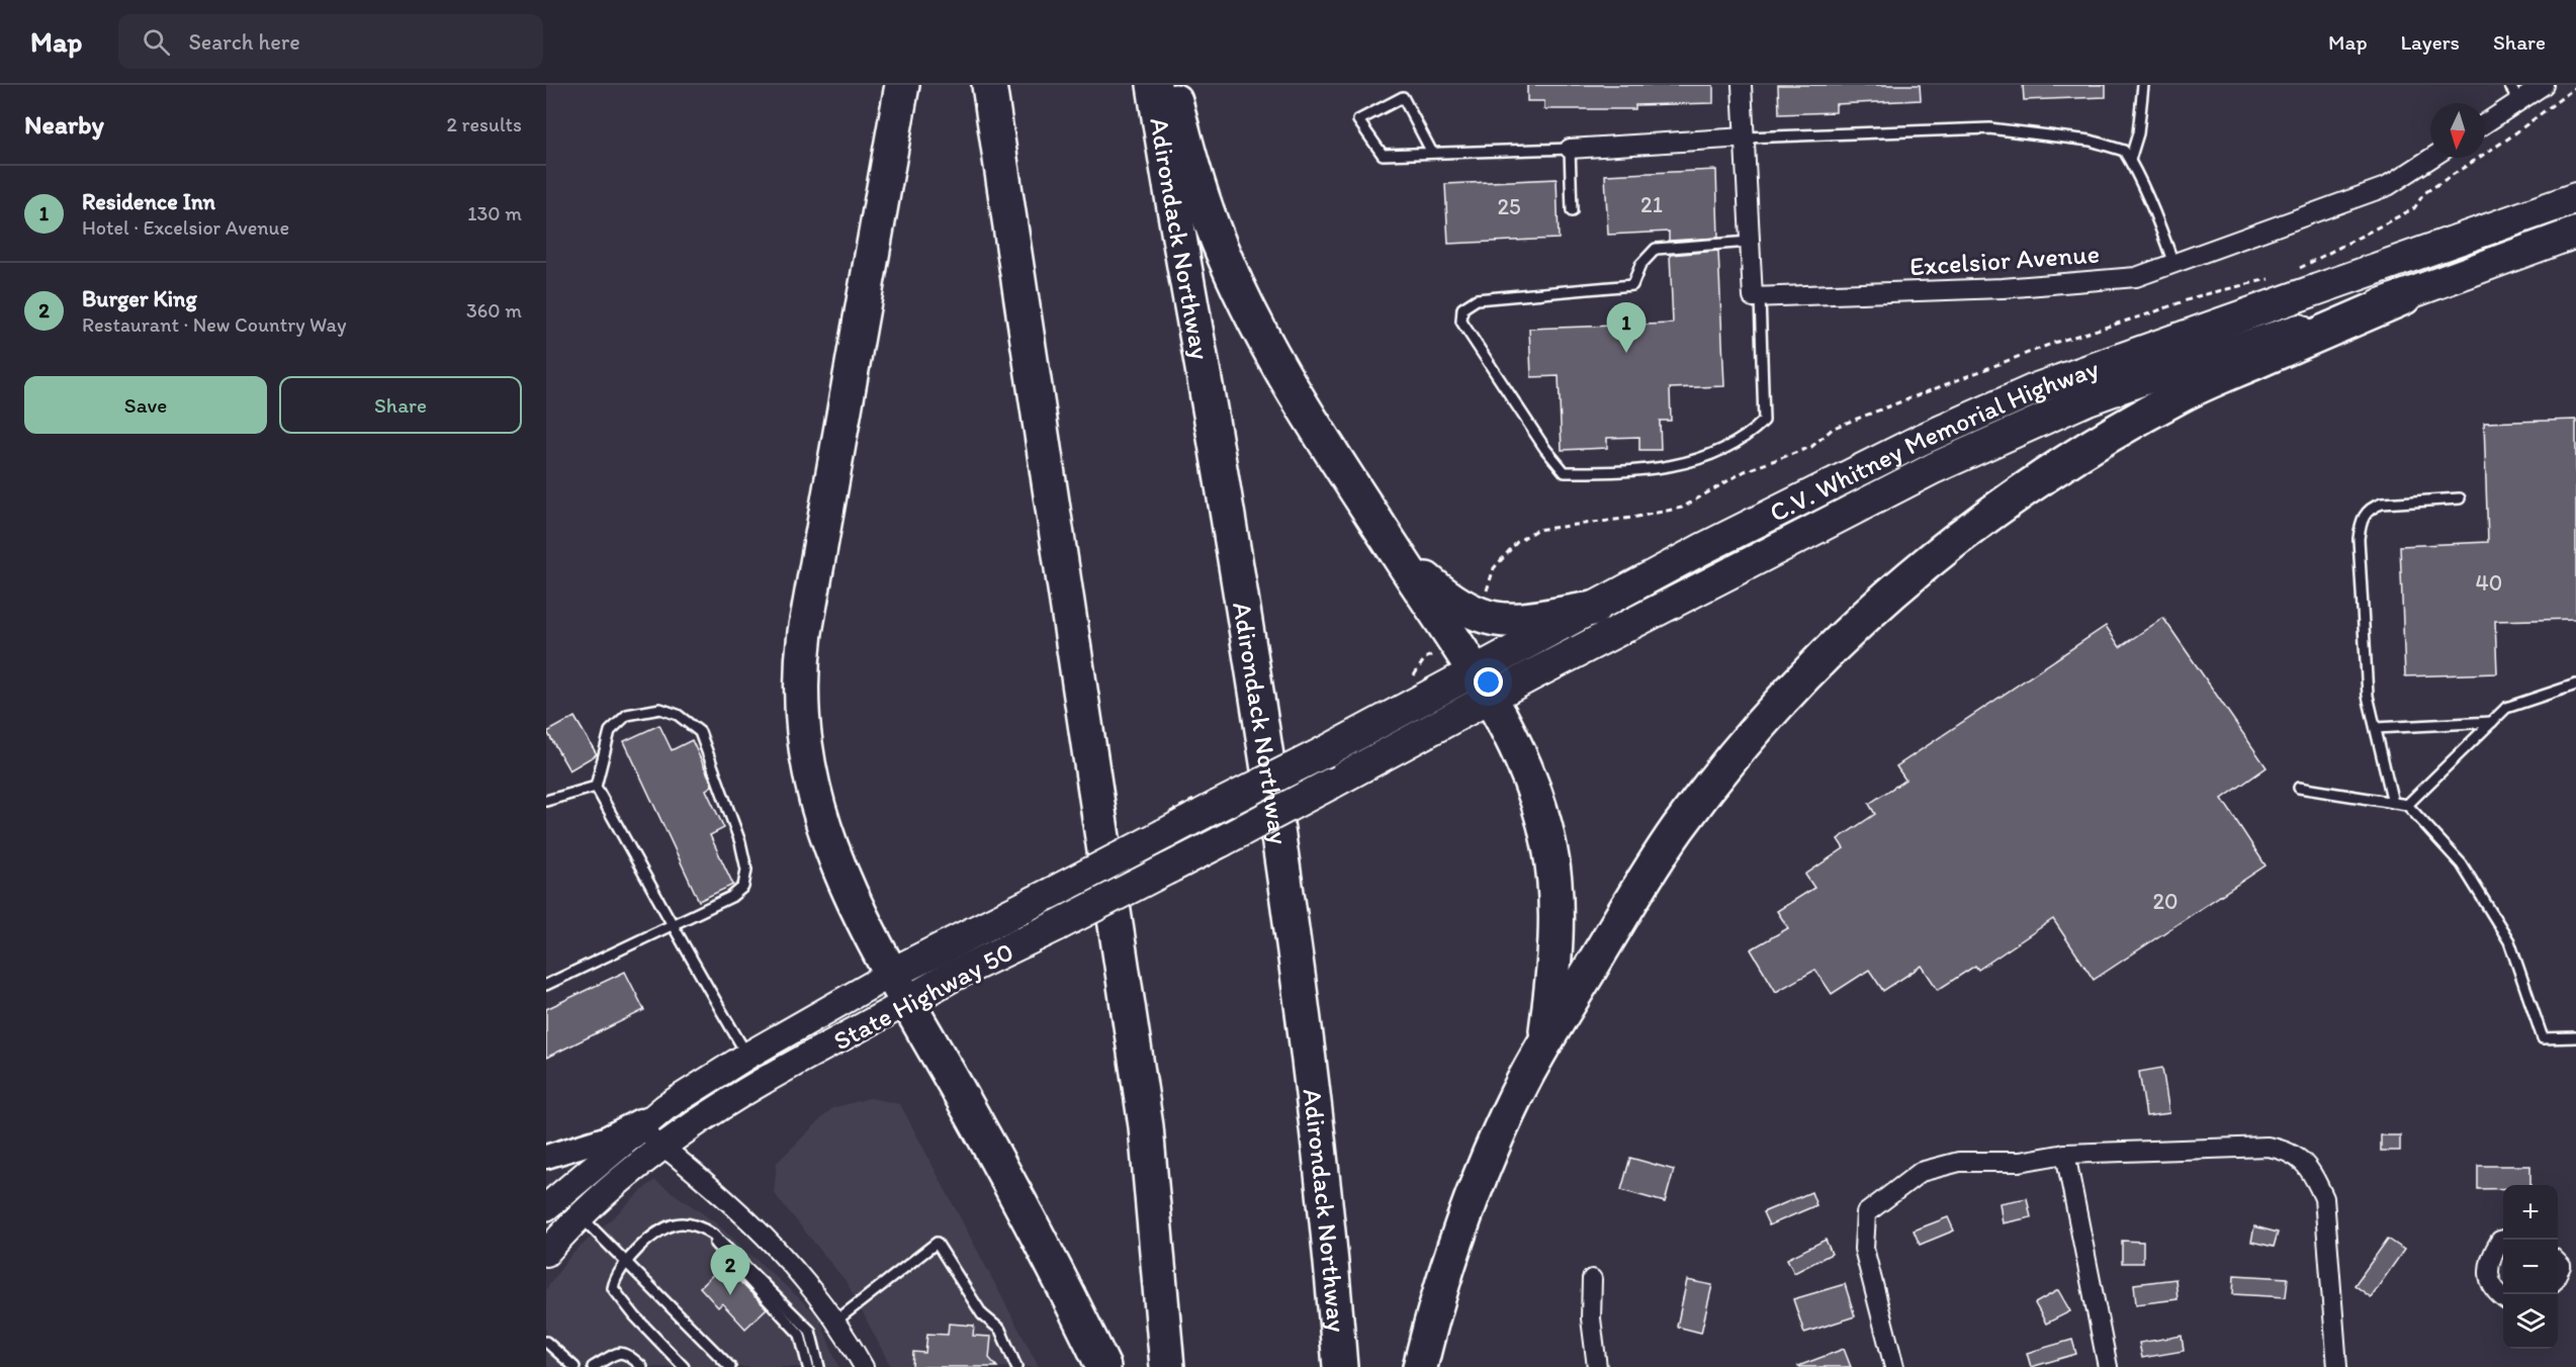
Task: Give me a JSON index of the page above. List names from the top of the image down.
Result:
{
  "streets": {
    "highway": ["Adirondack Northway", "C.V. Whitney Memorial Highway", "State Highway 50"],
    "street": ["Excelsior Avenue"]
  },
  "crossings": [
    ["C.V. Whitney Memorial Highway", "State Highway 50"]
  ],
  "house_numbers": [
    "21",
    "25",
    "40",
    "20"
  ],
  "north": "bottom",
  "page": {
    "header": "Map",
    "search": "Search here",
    "nav": ["Map", "Layers", "Share"],
    "heading": ["Nearby", "2 results"],
    "list": [
      {
        "mark": "1",
        "name": "Residence Inn",
        "note": "Hotel · Excelsior Avenue",
        "value": "130 m"
      },
      {
        "mark": "2",
        "name": "Burger King",
        "note": "Restaurant · New Country Way",
        "value": "360 m"
      }
    ],
    "pins": ["1", "2"],
    "buttons": ["Save", "Share"],
    "map_buttons": ["+", "−"]
  }
}
